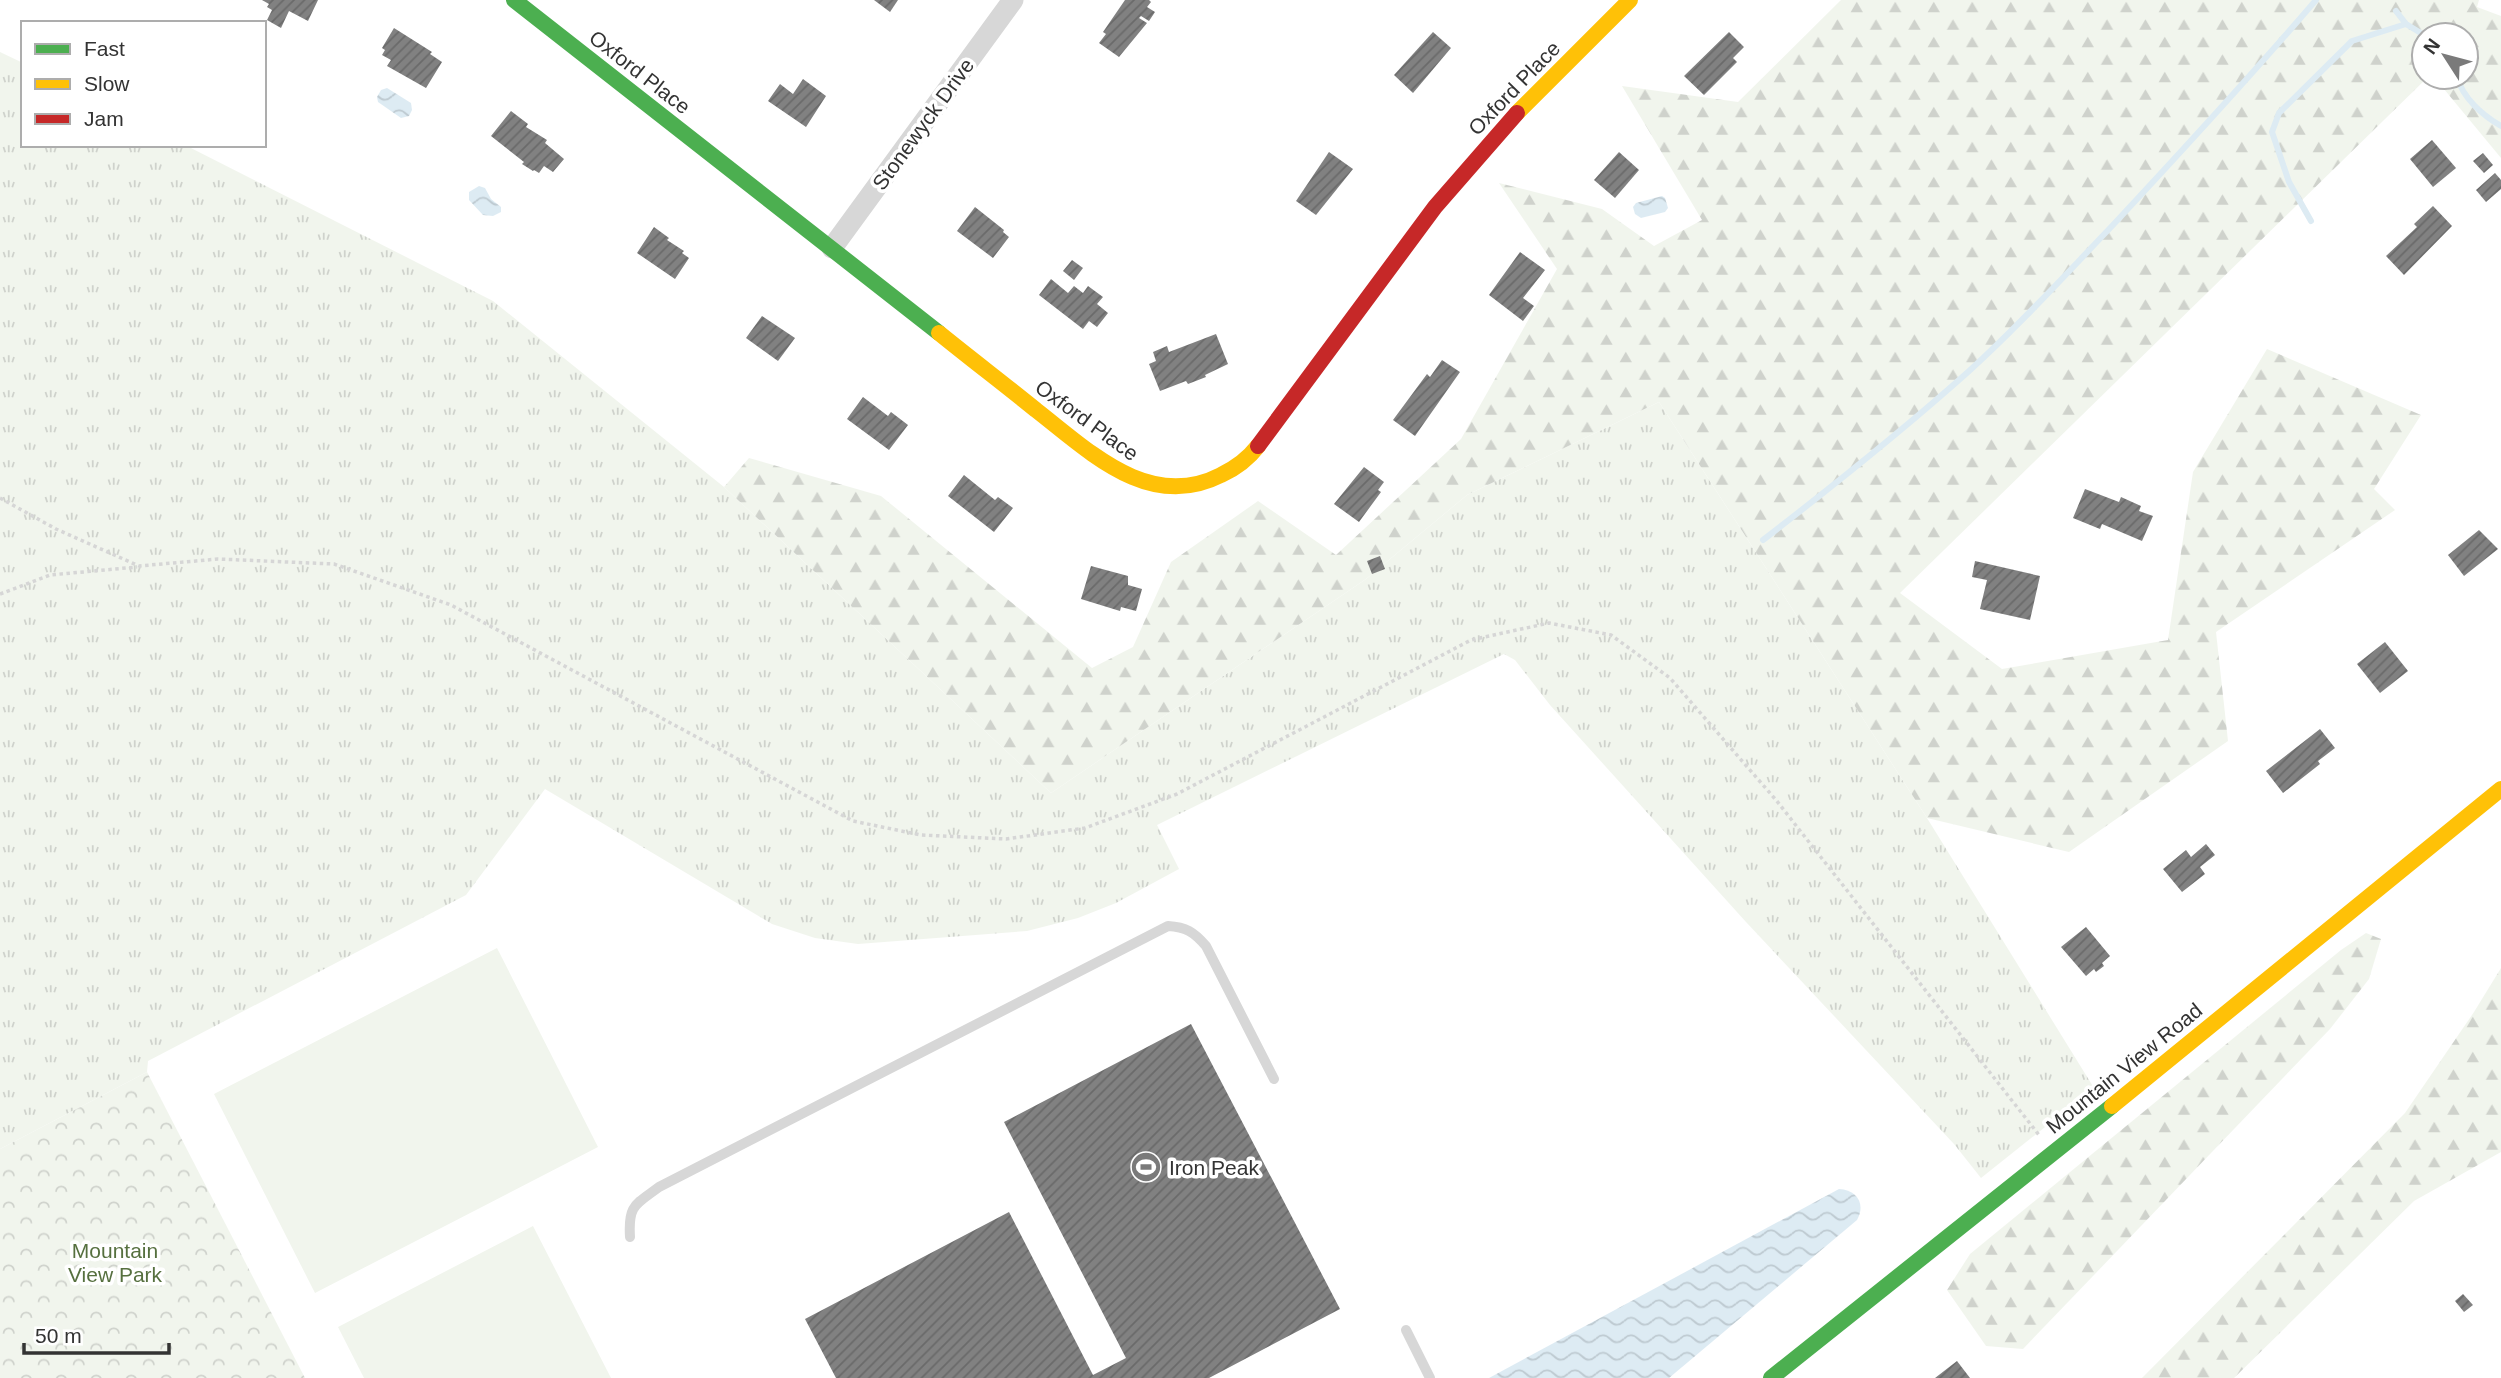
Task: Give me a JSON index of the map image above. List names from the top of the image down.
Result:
{
  "streets": {
    "street": ["Oxford Place", "Stonewyck Drive", "Mountain View Road"]
  },
  "crossings": [
    ["Oxford Place", "Stonewyck Drive"]
  ],
  "parks": ["Mountain View Park"],
  "places": {
    "sports": ["Iron Peak"]
  },
  "legend": ["Fast", "Slow", "Jam"],
  "scale_bar": "50 m",
  "north": "top left"
}
